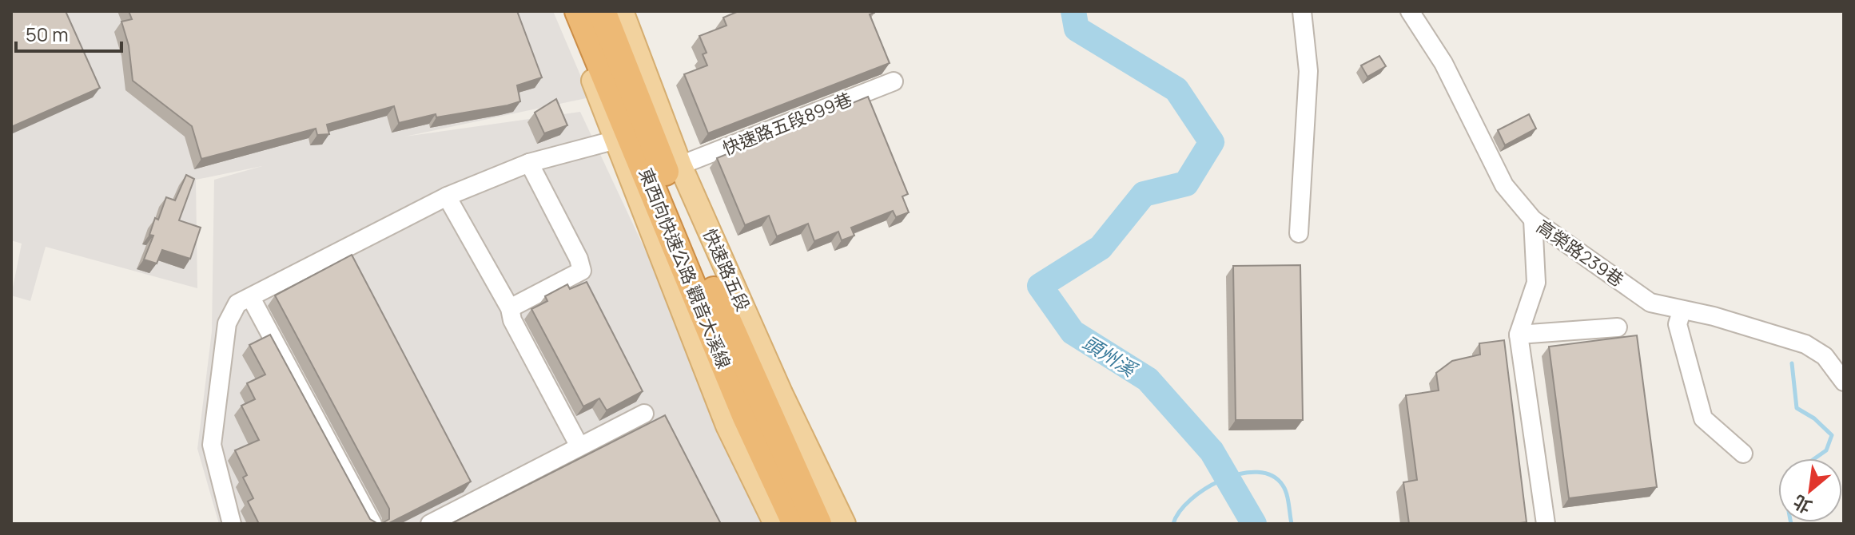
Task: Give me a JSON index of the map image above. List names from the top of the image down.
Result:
{
  "streets": {
    "highway": ["東西向快速公路 觀音大溪線"],
    "main road": ["快速路五段"],
    "street": ["快速路五段899巷", "高榮路239巷"]
  },
  "crossings": [
    ["快速路五段899巷", "快速路五段"]
  ],
  "water": ["頭州溪"],
  "scale_bar": "50 m",
  "north": "bottom left"
}
